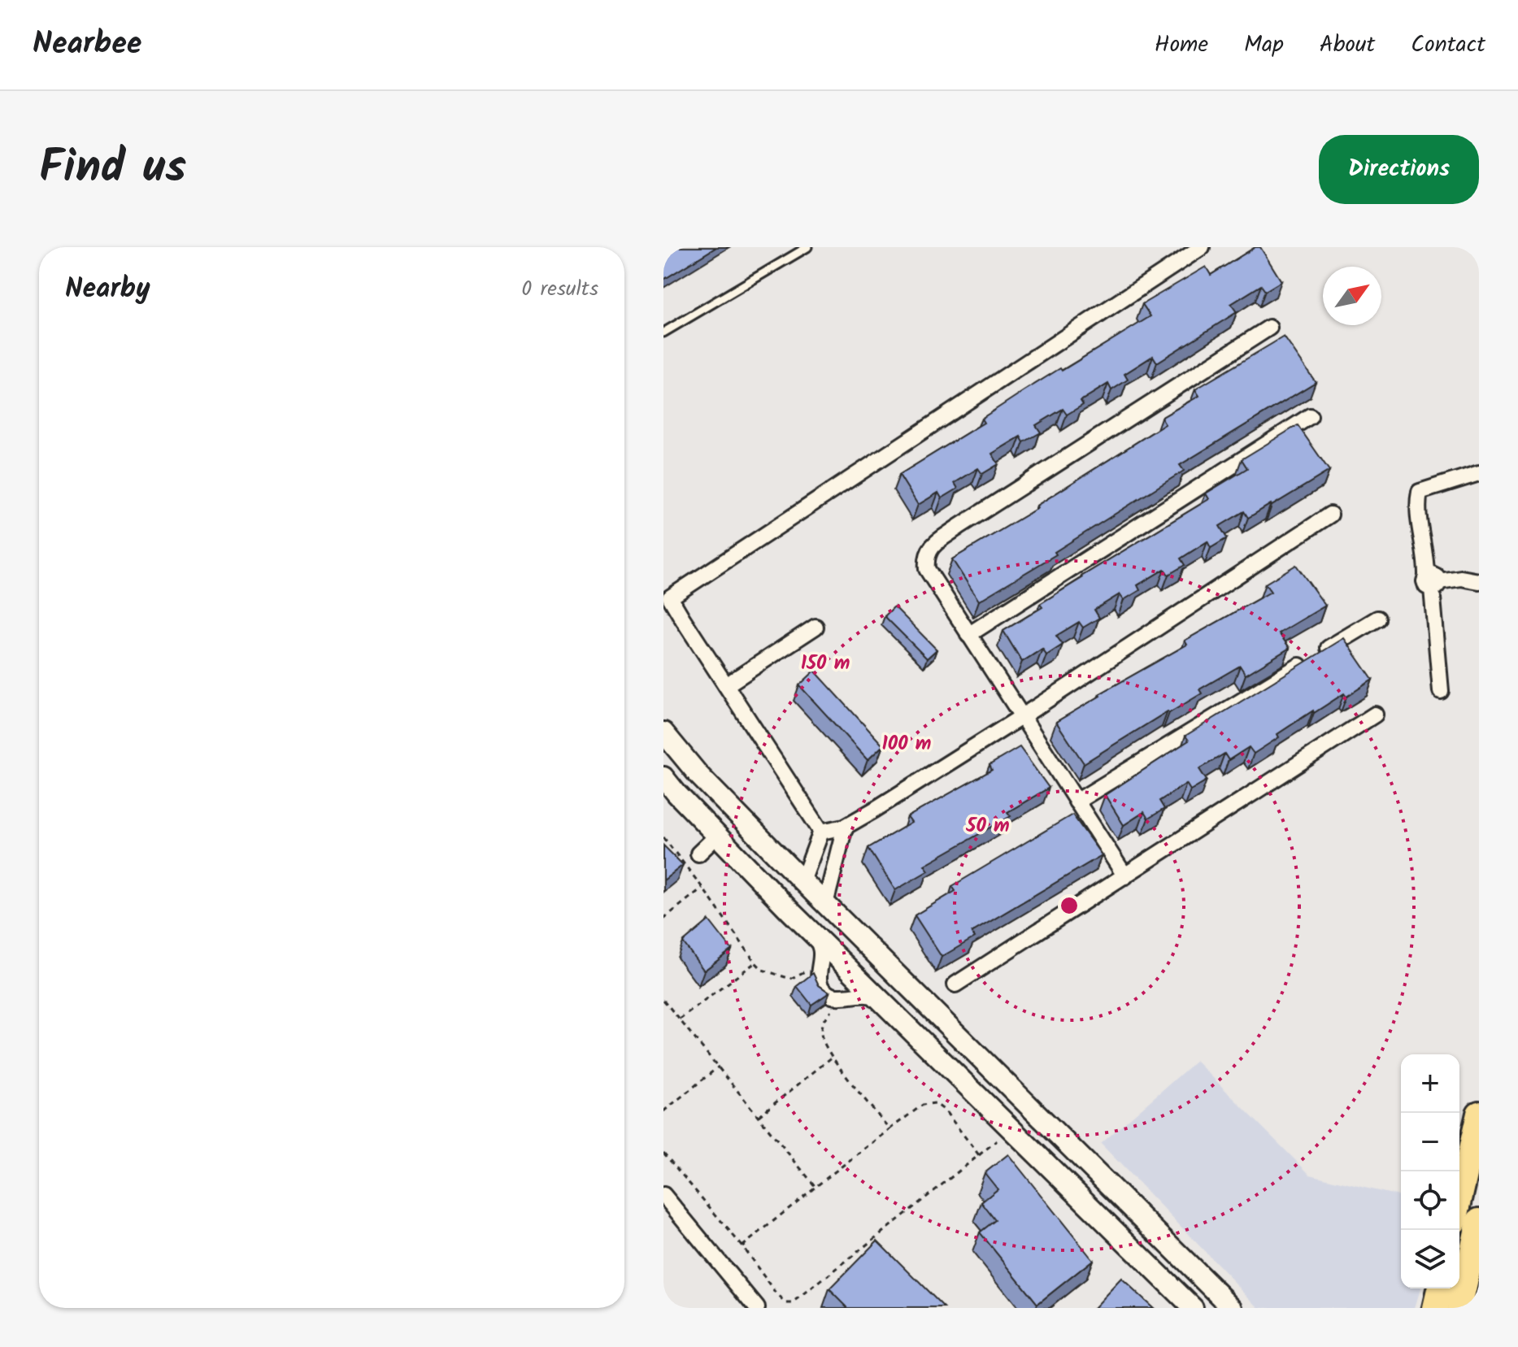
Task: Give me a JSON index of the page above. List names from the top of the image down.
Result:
{
  "north": "top right",
  "page": {
    "header": "Nearbee",
    "nav": [
      "Home",
      "Map",
      "About",
      "Contact"
    ],
    "title": "Find us",
    "buttons": "Directions",
    "heading": ["Nearby", "0 results"],
    "map_buttons": ["+", "−"]
  },
  "rings": ["150 m", "100 m", "50 m"]
}
